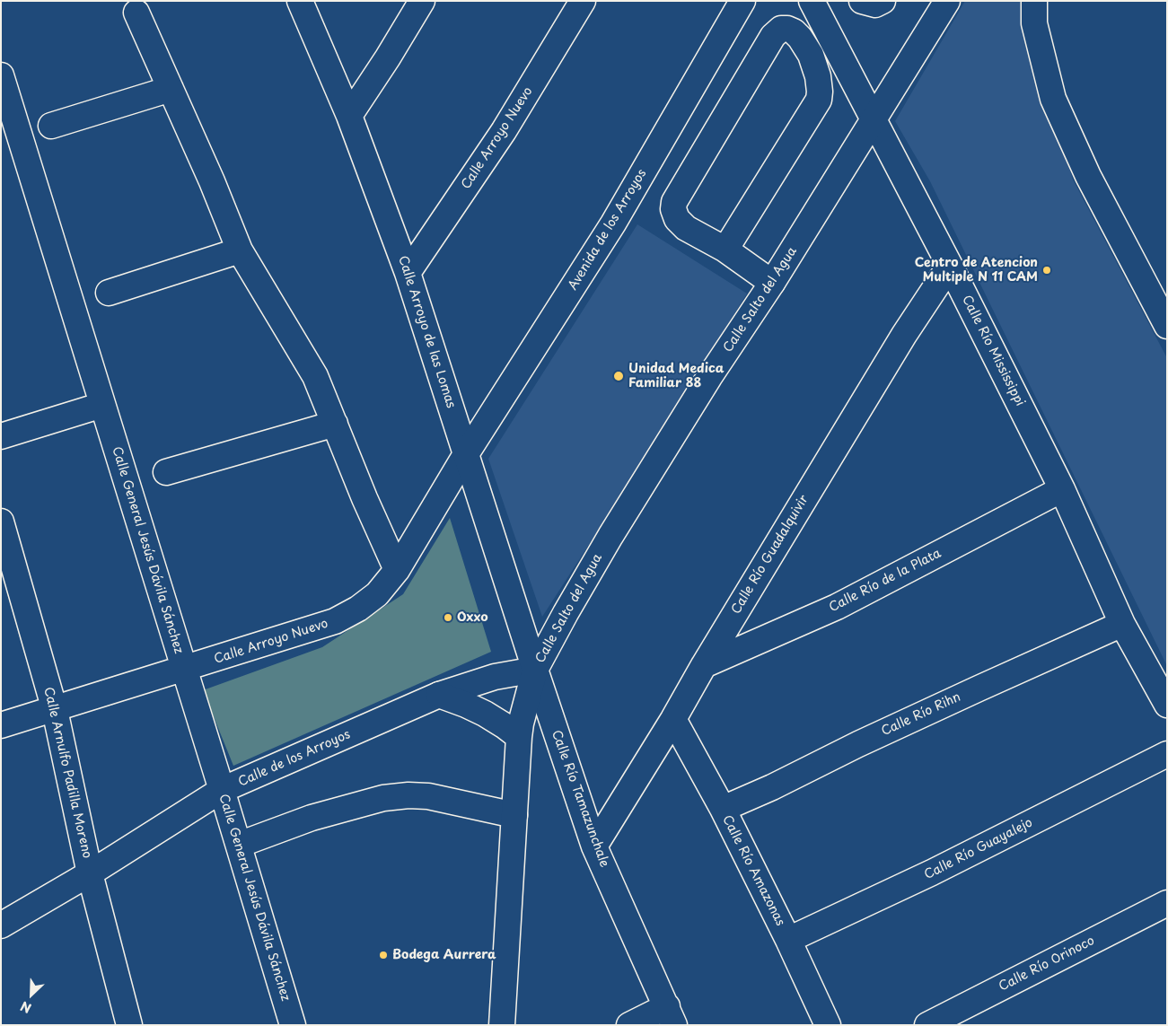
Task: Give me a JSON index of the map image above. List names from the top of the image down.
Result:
{
  "streets": {
    "street": [
      "Calle Arroyo Nuevo",
      "Avenida de los Arroyos",
      "Calle Salto del Agua",
      "Calle Arroyo de las Lomas",
      "Calle Río Mississippi",
      "Calle General Jesús Dávila Sánchez",
      "Calle Río Guadalquivir",
      "Calle Río de la Plata",
      "Calle Río Rihn",
      "Calle de los Arroyos",
      "Calle Arnulfo Padilla Moreno",
      "Calle Río Tamazunchale",
      "Calle Río Guayalejo",
      "Calle Río Amazonas",
      "Calle Río Orinoco"
    ]
  },
  "crossings": [
    ["Calle Arroyo Nuevo", "Avenida de los Arroyos"],
    ["Calle Arroyo Nuevo", "Calle Arroyo de las Lomas"],
    ["Calle Arroyo Nuevo", "Calle General Jesús Dávila Sánchez"],
    ["Calle Arroyo Nuevo", "Calle Arnulfo Padilla Moreno"],
    ["Avenida de los Arroyos", "Calle Arroyo de las Lomas"],
    ["Calle Salto del Agua", "Calle Arroyo de las Lomas"],
    ["Calle Salto del Agua", "Calle Río Mississippi"],
    ["Calle Salto del Agua", "Calle de los Arroyos"],
    ["Calle Salto del Agua", "Calle Río Tamazunchale"],
    ["Calle Arroyo de las Lomas", "Calle de los Arroyos"],
    ["Calle Arroyo de las Lomas", "Calle Río Tamazunchale"],
    ["Calle Río Mississippi", "Calle Río Guadalquivir"],
    ["Calle Río Mississippi", "Calle Río de la Plata"],
    ["Calle Río Mississippi", "Calle Río Rihn"],
    ["Calle General Jesús Dávila Sánchez", "Calle de los Arroyos"],
    ["Calle Río Guadalquivir", "Calle Río de la Plata"],
    ["Calle Río Guadalquivir", "Calle Río Tamazunchale"],
    ["Calle Río Guadalquivir", "Calle Río Amazonas"],
    ["Calle Río Rihn", "Calle Río Amazonas"],
    ["Calle de los Arroyos", "Calle Arnulfo Padilla Moreno"],
    ["Calle de los Arroyos", "Calle Río Tamazunchale"],
    ["Calle Río Guayalejo", "Calle Río Amazonas"]
  ],
  "places": [
    "Centro de Atencion Multiple N 11 CAM",
    "Unidad Medica Familiar 88",
    "Oxxo",
    "Bodega Aurrera"
  ],
  "north": "bottom left"
}
